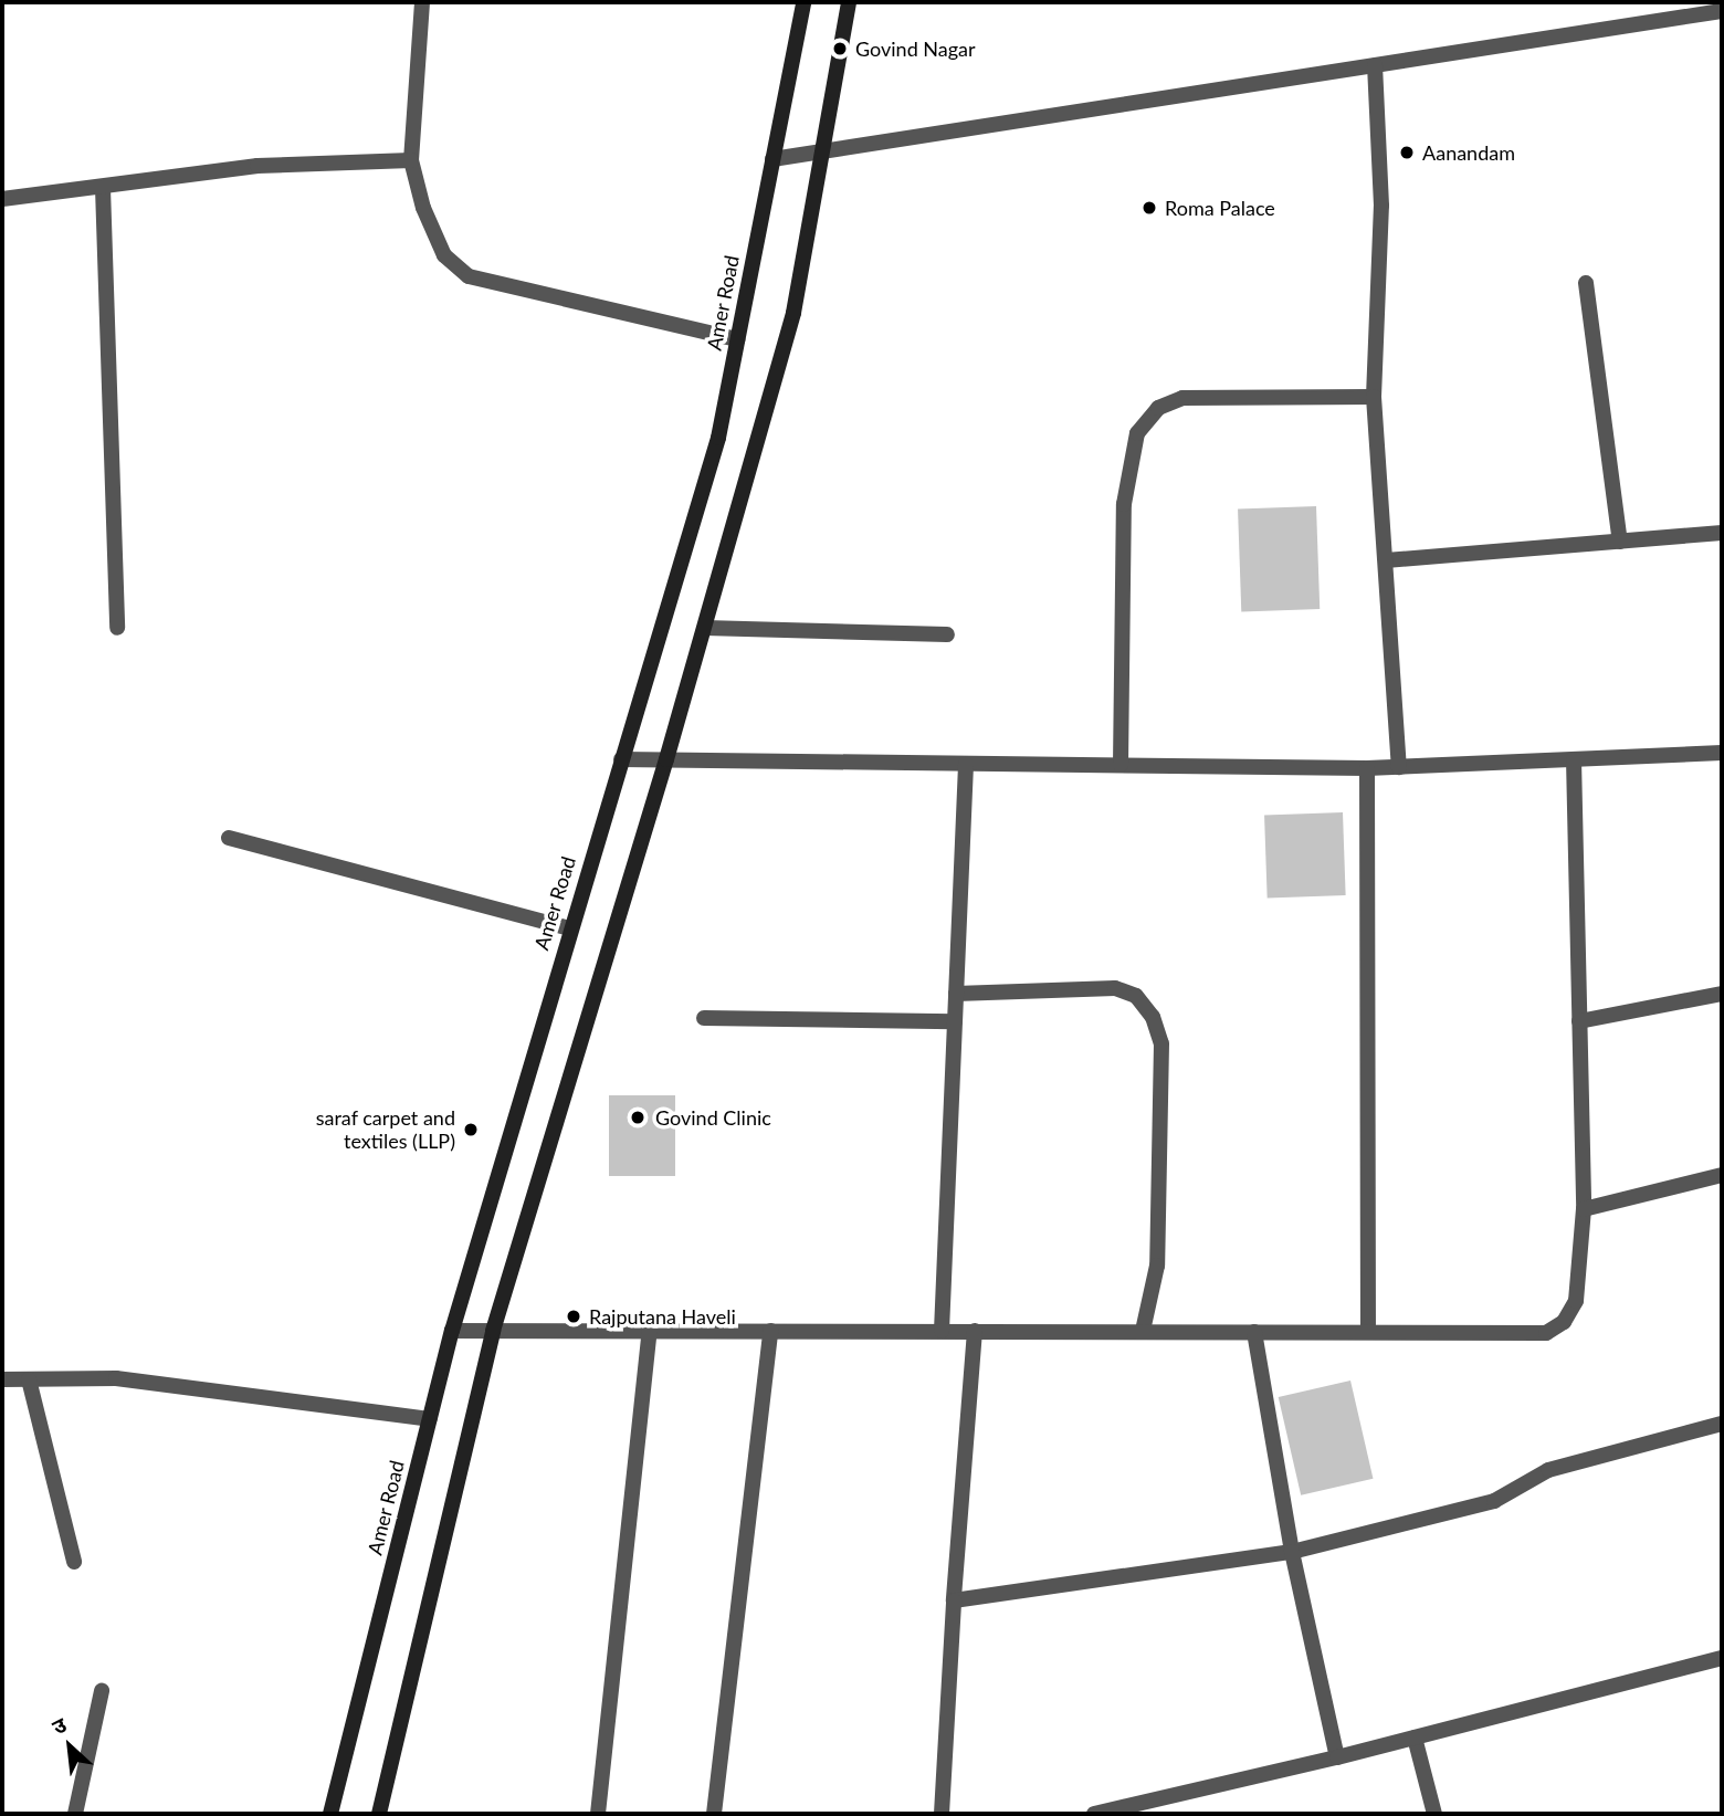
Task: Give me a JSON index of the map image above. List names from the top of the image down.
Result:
{
  "streets": {
    "main road": ["Amer Road"]
  },
  "places": [
    "Govind Nagar",
    "Aanandam",
    "Roma Palace",
    "Govind Clinic",
    "saraf carpet and textiles (LLP)",
    "Rajputana Haveli"
  ],
  "north": "top left"
}
